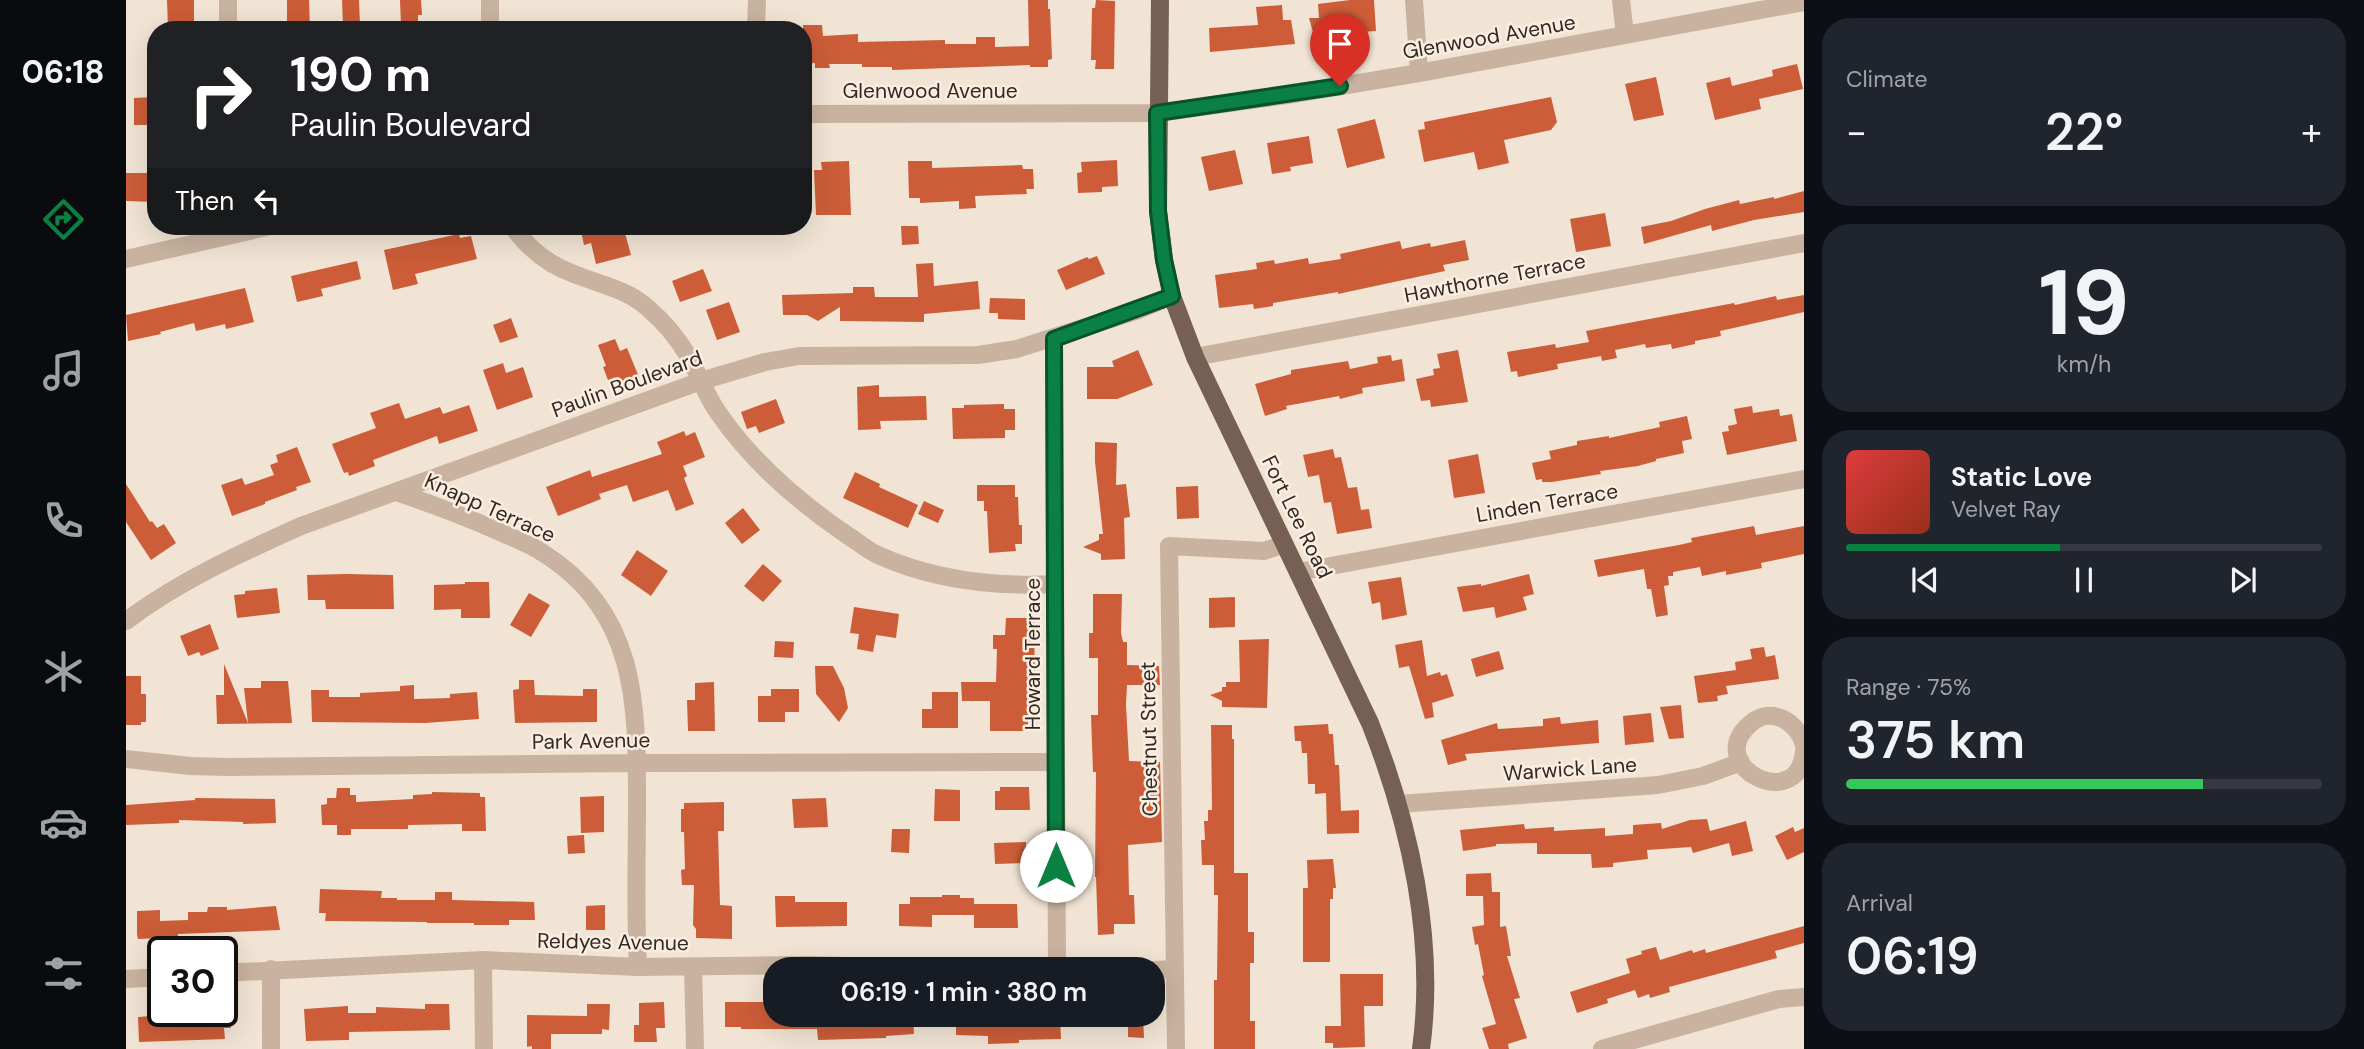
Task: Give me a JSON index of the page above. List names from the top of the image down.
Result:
{
  "streets": {
    "main road": ["Fort Lee Road"],
    "street": [
      "Glenwood Avenue",
      "Hawthorne Terrace",
      "Paulin Boulevard",
      "Linden Terrace",
      "Knapp Terrace",
      "Howard Terrace",
      "Chestnut Street",
      "Park Avenue",
      "Warwick Lane",
      "Reldyes Avenue"
    ]
  },
  "crossings": [
    ["Glenwood Avenue", "Fort Lee Road"],
    ["Hawthorne Terrace", "Fort Lee Road"],
    ["Paulin Boulevard", "Knapp Terrace"],
    ["Paulin Boulevard", "Fort Lee Road"],
    ["Paulin Boulevard", "Howard Terrace"],
    ["Linden Terrace", "Fort Lee Road"],
    ["Knapp Terrace", "Park Avenue"],
    ["Knapp Terrace", "Reldyes Avenue"],
    ["Fort Lee Road", "Chestnut Street"],
    ["Fort Lee Road", "Warwick Lane"],
    ["Howard Terrace", "Park Avenue"]
  ],
  "page": {
    "tabs": "06:18",
    "tile": [
      "Climate",
      ["19", "km/h"],
      ["Range · 75%", "375 km"],
      ["Arrival", "06:19"]
    ],
    "turn": ["190 m", "Paulin Boulevard"],
    "heat": ["−", "22°", "+"],
    "then": "Then",
    "song": ["Static Love", "Velvet Ray"],
    "limit": "30",
    "trip": "06:19 · 1 min · 380 m"
  }
}
